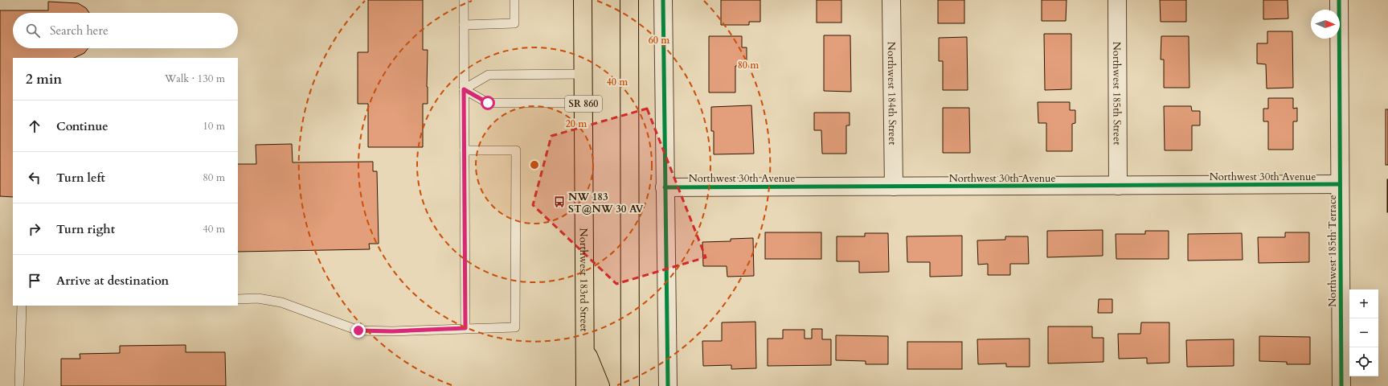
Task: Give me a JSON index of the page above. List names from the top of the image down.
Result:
{
  "streets": {
    "main road": ["SR 860", "Northwest 183rd Street"],
    "street": [
      "Northwest 184th Street",
      "Northwest 185th Street",
      "Northwest 30th Avenue",
      "Northwest 185th Terrace"
    ]
  },
  "crossings": [
    ["Northwest 184th Street", "Northwest 30th Avenue"],
    ["Northwest 185th Street", "Northwest 30th Avenue"],
    ["Northwest 30th Avenue", "Northwest 185th Terrace"]
  ],
  "places": {
    "bus stop": ["NW 183 ST@NW 30 AV"]
  },
  "north": "right",
  "page": {
    "search": "Search here",
    "heading": ["2 min", "Walk · 130 m"],
    "list": [
      ["Continue", "10 m"],
      ["Turn left", "80 m"],
      ["Turn right", "40 m"],
      "Arrive at destination"
    ],
    "map_buttons": ["+", "−"]
  },
  "rings": [
    "60 m",
    "80 m",
    "40 m",
    "20 m"
  ]
}
